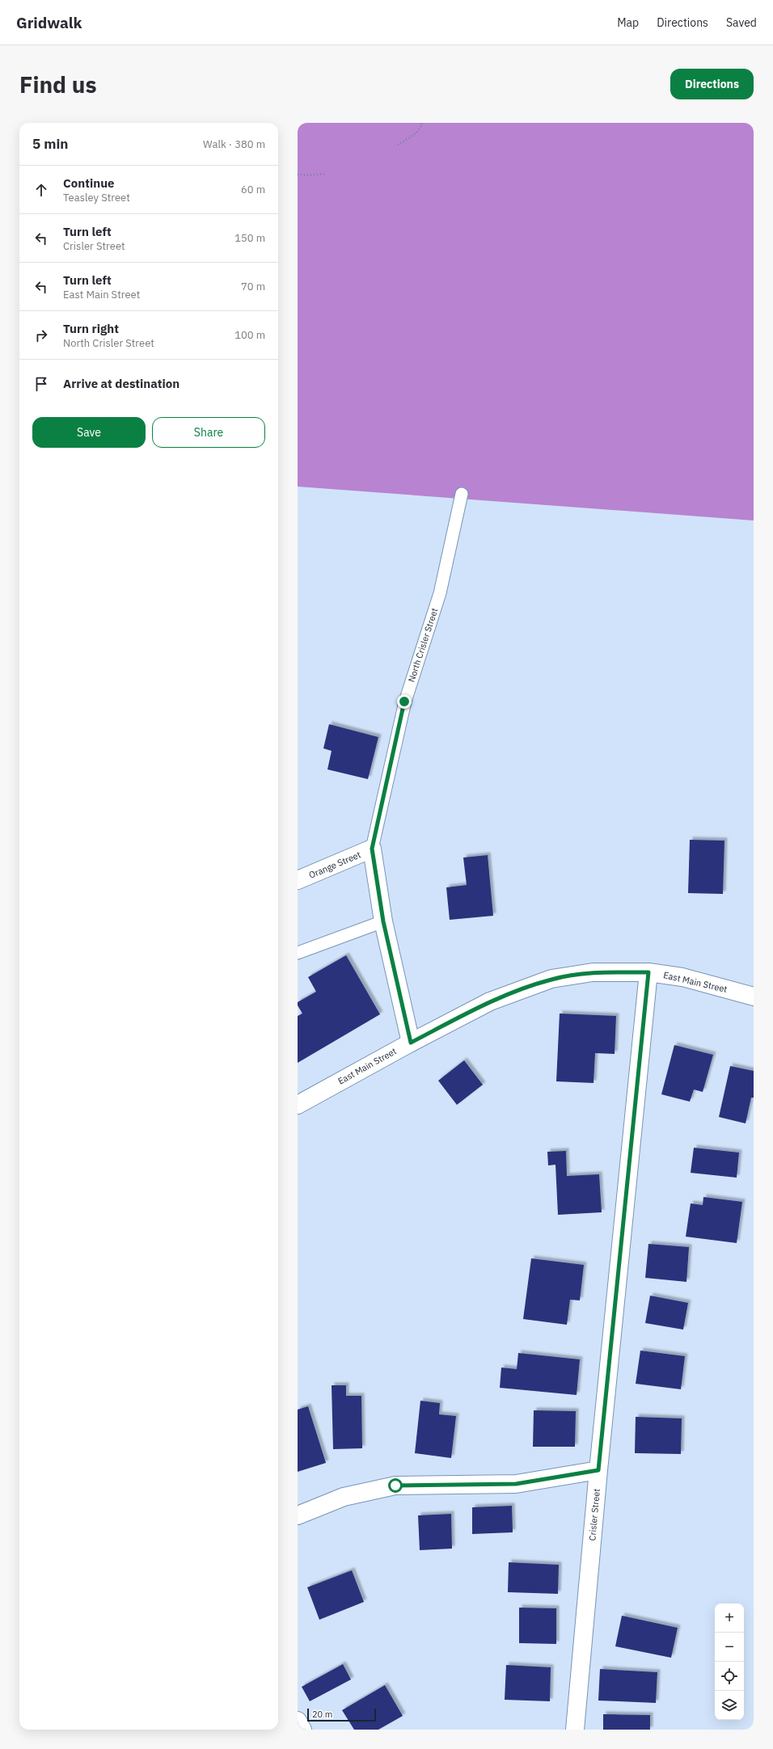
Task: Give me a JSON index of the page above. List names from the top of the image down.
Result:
{
  "streets": {
    "street": [
      "North Crisler Street",
      "Orange Street",
      "East Main Street",
      "Crisler Street"
    ]
  },
  "crossings": [
    ["North Crisler Street", "Orange Street"],
    ["North Crisler Street", "East Main Street"],
    ["East Main Street", "Crisler Street"]
  ],
  "scale_bar": "20 m",
  "page": {
    "header": "Gridwalk",
    "nav": ["Map", "Directions", "Saved"],
    "buttons": [
      "Directions",
      ["Save", "Share"]
    ],
    "title": "Find us",
    "heading": ["5 min", "Walk · 380 m"],
    "list": [
      ["Continue", "Teasley Street", "60 m"],
      ["Turn left", "Crisler Street", "150 m"],
      ["Turn left", "East Main Street", "70 m"],
      ["Turn right", "North Crisler Street", "100 m"],
      "Arrive at destination"
    ],
    "map_buttons": ["+", "−"],
    "scale": "20 m"
  }
}
